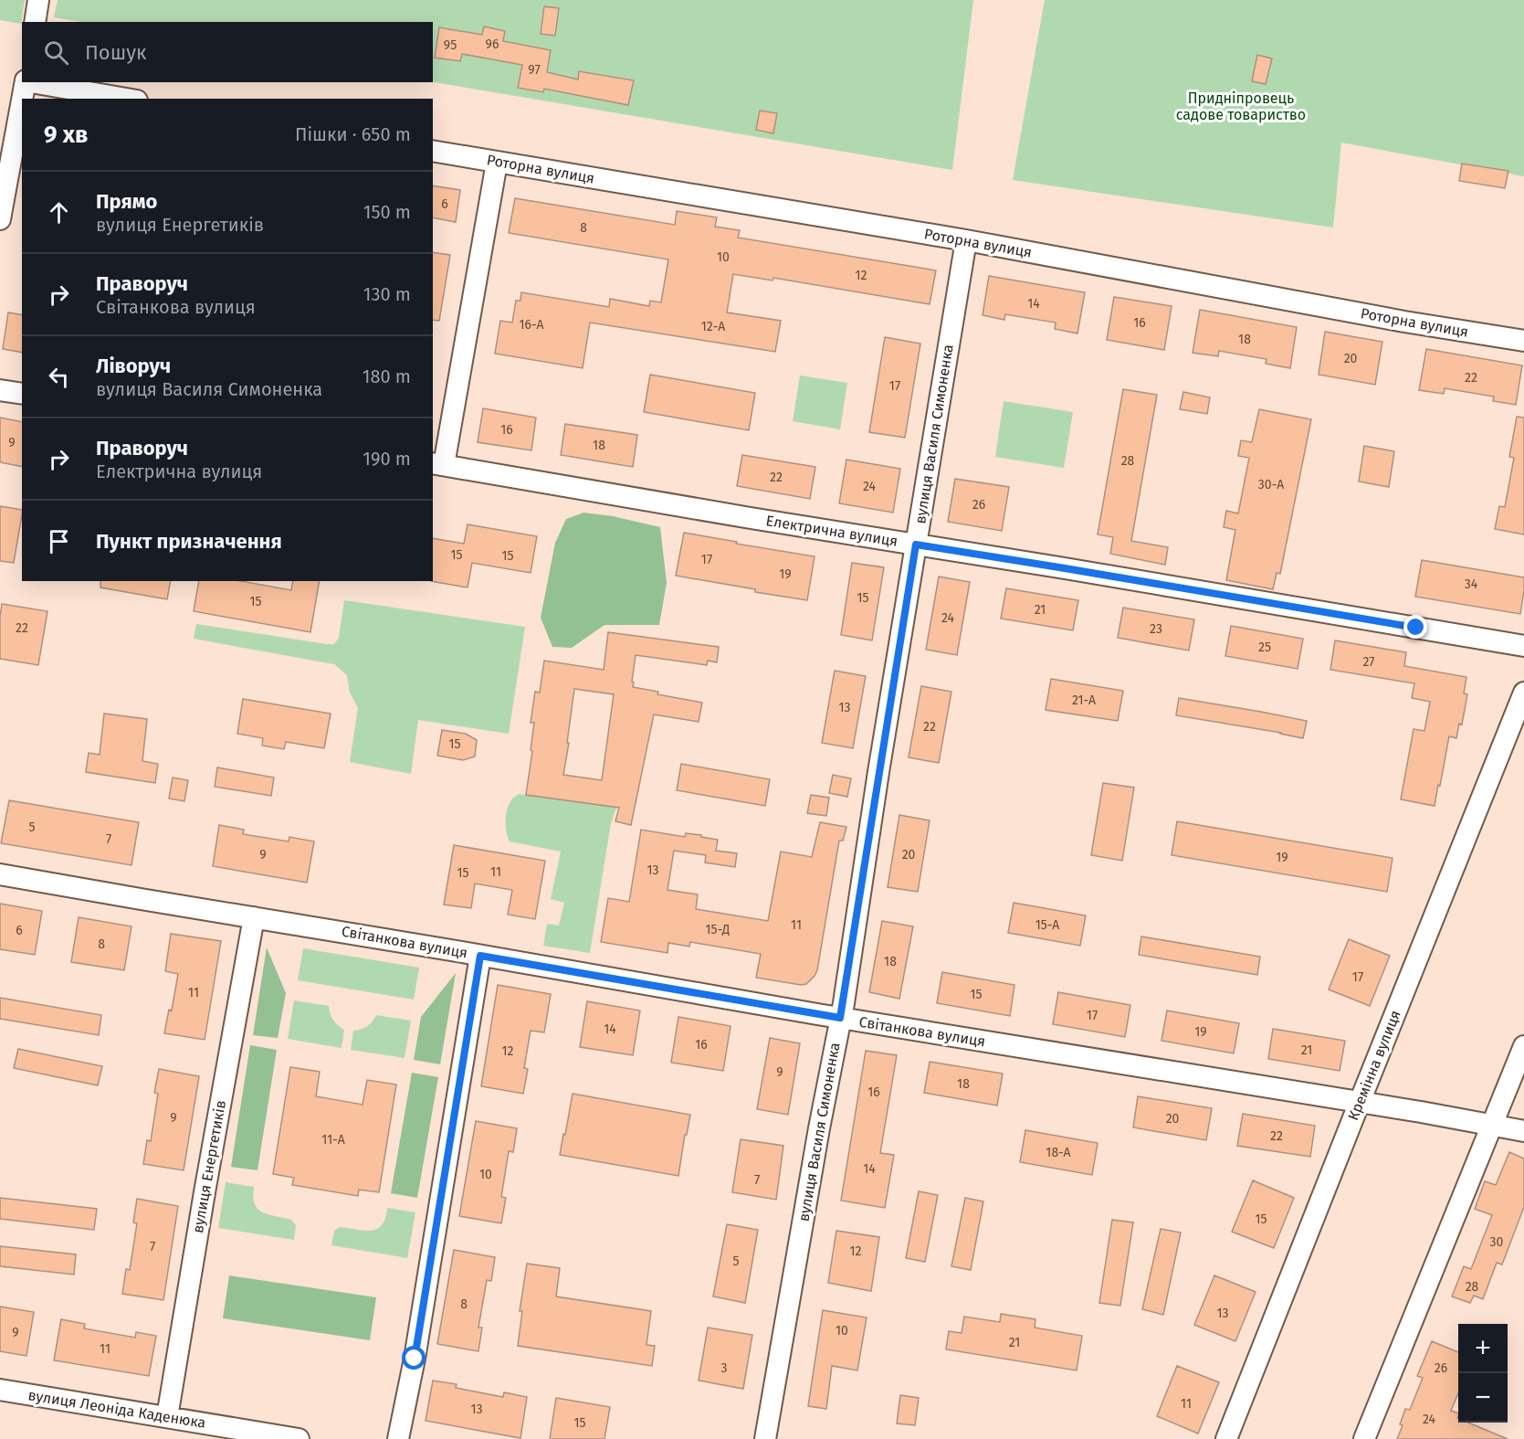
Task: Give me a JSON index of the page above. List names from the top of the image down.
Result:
{
  "streets": {
    "street": [
      "Роторна вулиця",
      "вулиця Василя Симоненка",
      "Електрична вулиця",
      "Світанкова вулиця",
      "Кремінна вулиця",
      "вулиця Енергетиків",
      "вулиця Леоніда Каденюка"
    ]
  },
  "crossings": [
    ["Роторна вулиця", "вулиця Василя Симоненка"],
    ["вулиця Василя Симоненка", "Електрична вулиця"],
    ["вулиця Василя Симоненка", "Світанкова вулиця"],
    ["Світанкова вулиця", "Кремінна вулиця"],
    ["Світанкова вулиця", "вулиця Енергетиків"],
    ["вулиця Енергетиків", "вулиця Леоніда Каденюка"]
  ],
  "parks": ["Придніпровець садове товариство"],
  "house_numbers": [
    "96",
    "95",
    "97",
    "6",
    "8",
    "10",
    "12",
    "14",
    "16",
    "16-А",
    "12-А",
    "18",
    "20",
    "22",
    "17",
    "16",
    "9",
    "18",
    "28",
    "22",
    "30-А",
    "24",
    "26",
    "15",
    "15",
    "17",
    "19",
    "34",
    "15",
    "15",
    "21",
    "24",
    "22",
    "23",
    "25",
    "27",
    "21-А",
    "13",
    "22",
    "15",
    "5",
    "7",
    "9",
    "20",
    "19",
    "13",
    "11",
    "15",
    "11",
    "15-А",
    "15-Д",
    "6",
    "8",
    "18",
    "17",
    "11",
    "15",
    "17",
    "14",
    "19",
    "16",
    "21",
    "12",
    "9",
    "18",
    "16",
    "9",
    "20",
    "22",
    "11-А",
    "18-А",
    "14",
    "10",
    "7",
    "15",
    "30",
    "7",
    "12",
    "5",
    "28",
    "8",
    "13",
    "10",
    "9",
    "21",
    "11",
    "3",
    "26",
    "11",
    "13",
    "24",
    "15"
  ],
  "page": {
    "search": "Пошук",
    "heading": ["9 хв", "Пішки · 650 m"],
    "list": [
      ["Прямо", "вулиця Енергетиків", "150 m"],
      ["Праворуч", "Світанкова вулиця", "130 m"],
      ["Ліворуч", "вулиця Василя Симоненка", "180 m"],
      ["Праворуч", "Електрична вулиця", "190 m"],
      "Пункт призначення"
    ],
    "map_buttons": ["+", "−"]
  }
}
